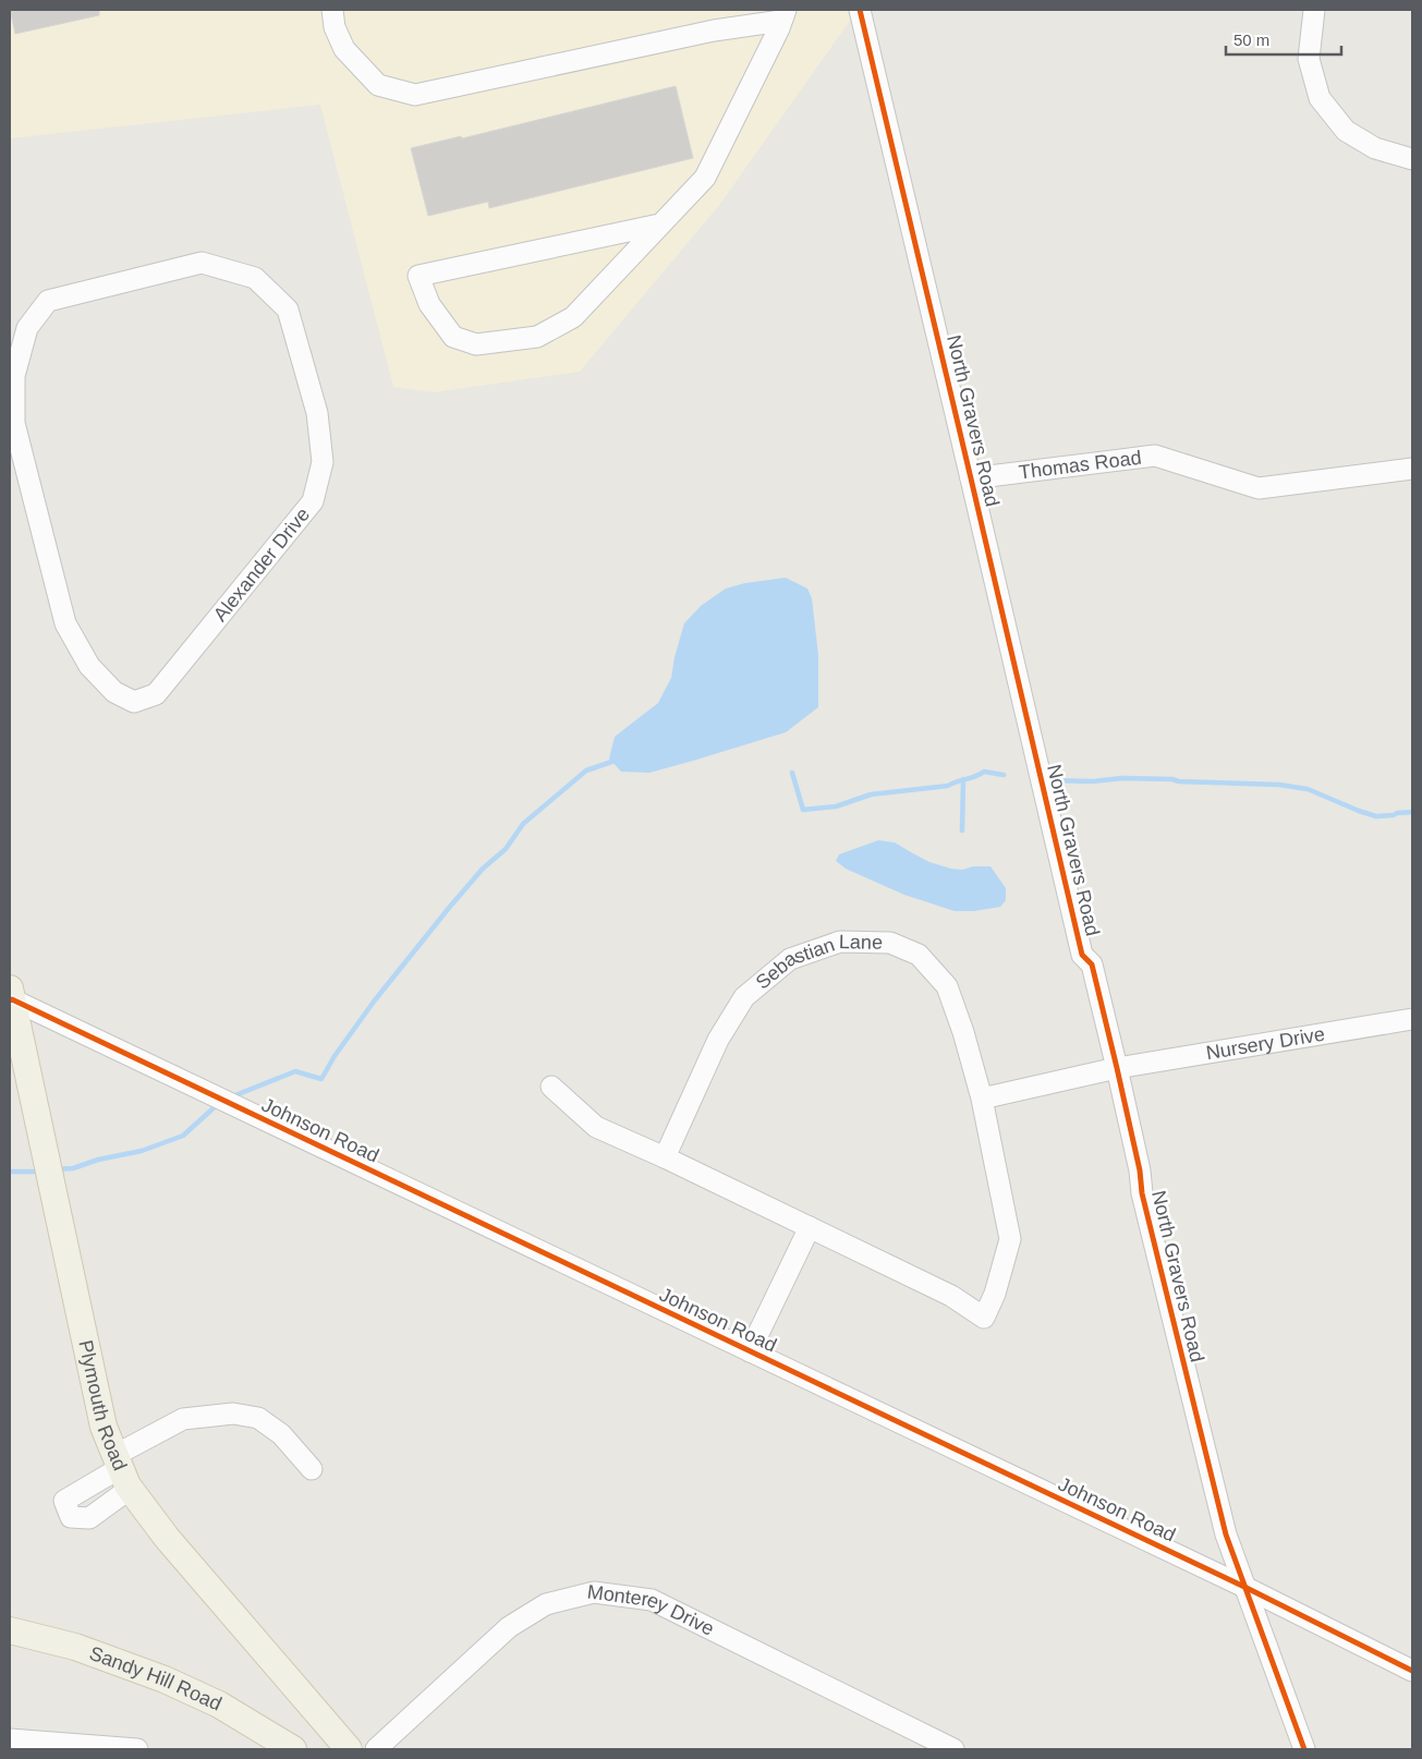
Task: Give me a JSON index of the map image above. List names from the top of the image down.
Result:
{
  "streets": {
    "main road": ["Plymouth Road", "Sandy Hill Road"],
    "street": [
      "North Gravers Road",
      "Thomas Road",
      "Alexander Drive",
      "Sebastian Lane",
      "Nursery Drive",
      "Johnson Road",
      "Monterey Drive"
    ]
  },
  "crossings": [
    ["North Gravers Road", "Thomas Road"],
    ["North Gravers Road", "Nursery Drive"],
    ["North Gravers Road", "Johnson Road"],
    ["Johnson Road", "Plymouth Road"]
  ],
  "scale_bar": "50 m"
}
